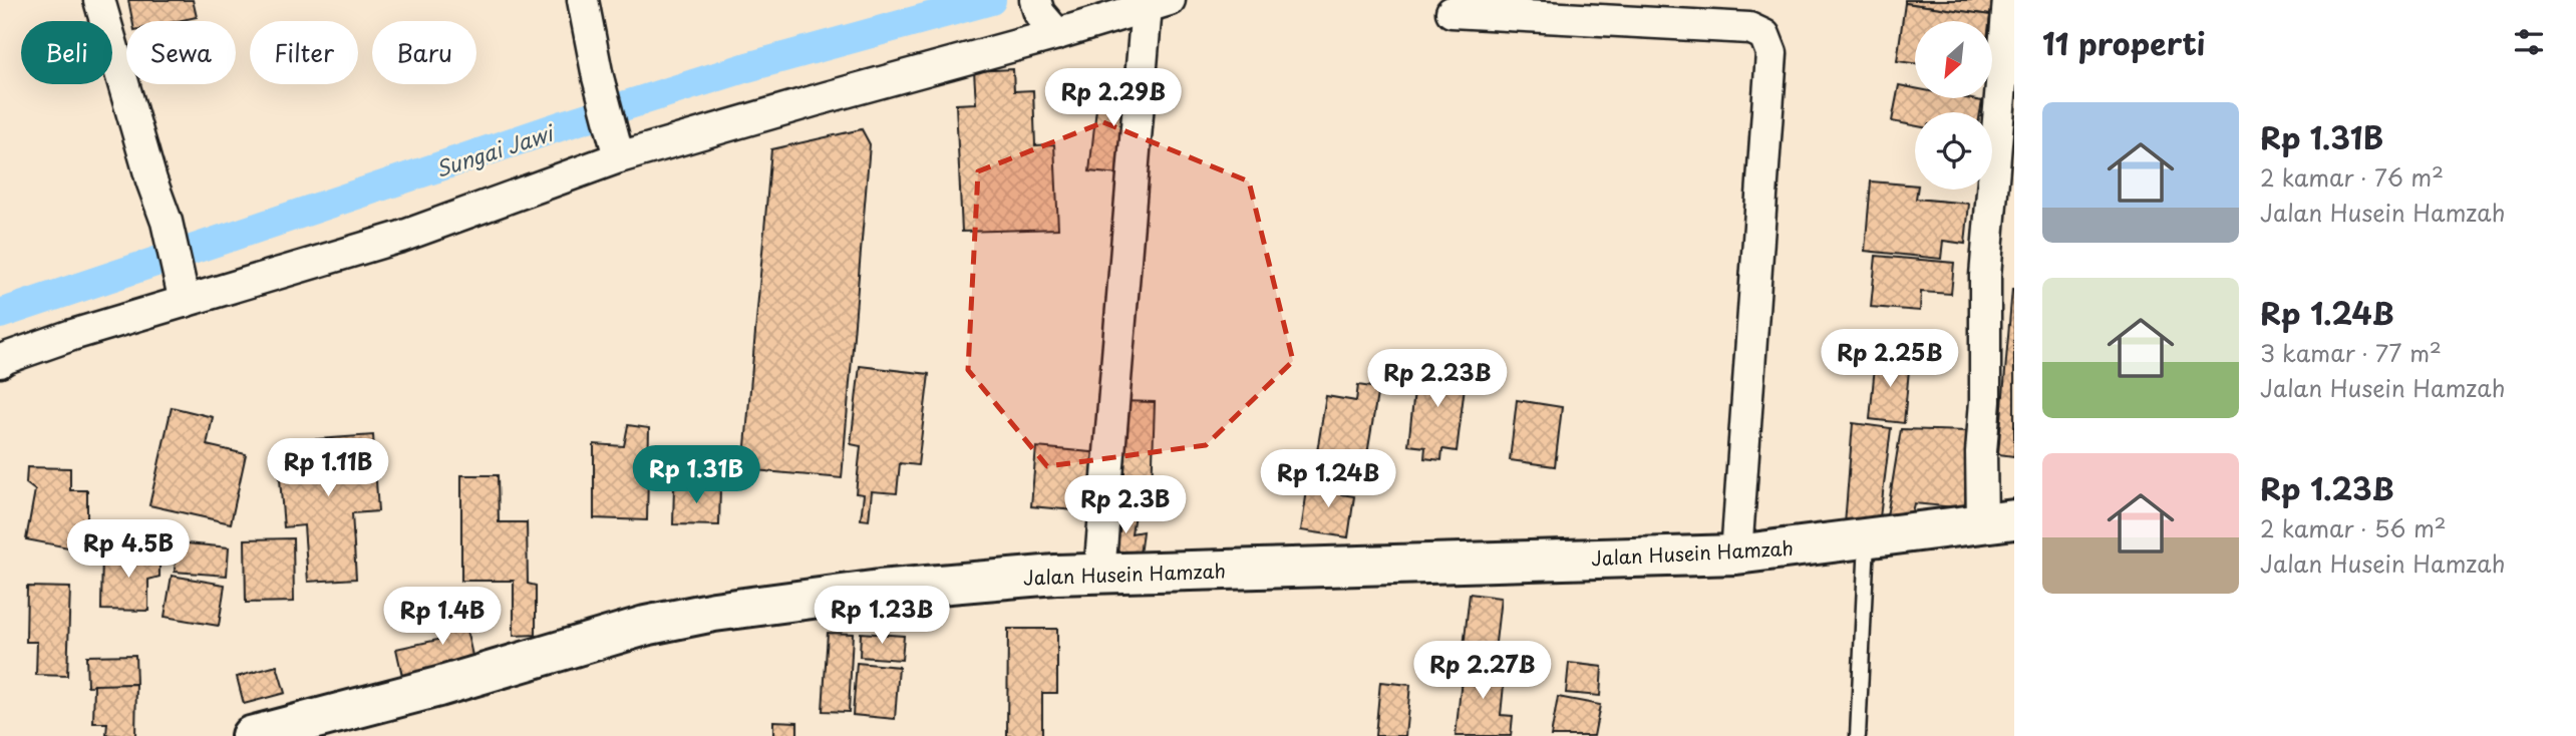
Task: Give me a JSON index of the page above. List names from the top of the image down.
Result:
{
  "streets": {
    "street": ["Jalan Husein Hamzah"]
  },
  "water": ["Sungai Jawi"],
  "north": "bottom left",
  "page": {
    "heading": "11 properti",
    "chip": [
      "Beli",
      "Sewa",
      "Filter",
      "Baru"
    ],
    "price": [
      "Rp 2.29B",
      "Rp 2.25B",
      "Rp 2.23B",
      "Rp 1.11B",
      "Rp 1.31B",
      "Rp 1.24B",
      "Rp 2.3B",
      "Rp 4.5B",
      "Rp 1.23B",
      "Rp 1.4B",
      "Rp 2.27B"
    ],
    "list": [
      {
        "name": "Rp 1.31B",
        "note": "2 kamar · 76 m² · Jalan Husein Hamzah"
      },
      {
        "name": "Rp 1.24B",
        "note": "3 kamar · 77 m² · Jalan Husein Hamzah"
      },
      {
        "name": "Rp 1.23B",
        "note": "2 kamar · 56 m² · Jalan Husein Hamzah"
      }
    ]
  }
}
